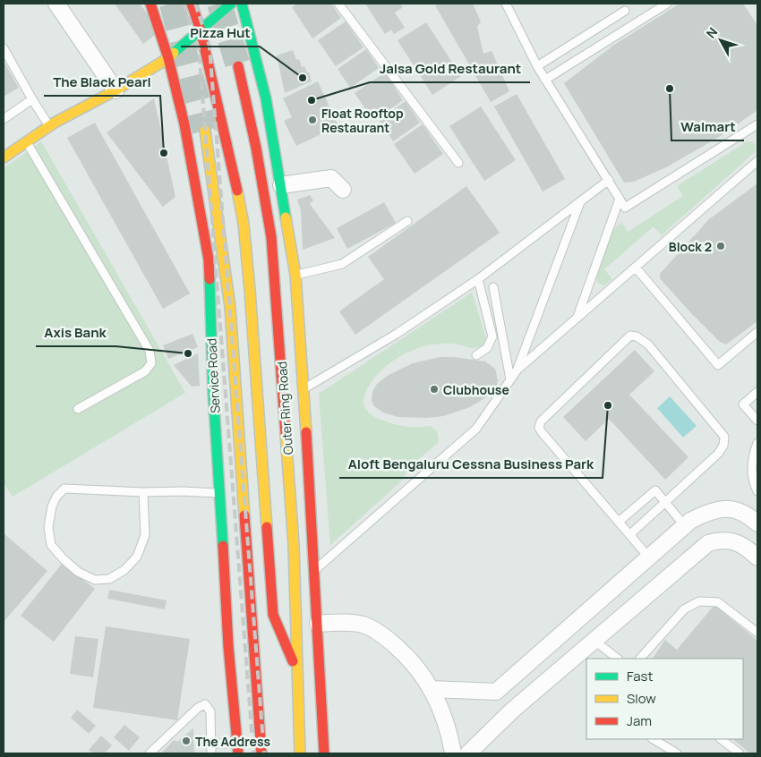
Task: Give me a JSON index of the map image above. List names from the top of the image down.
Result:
{
  "streets": {
    "main road": ["Service Road", "Outer Ring Road"]
  },
  "places": [
    "Pizza Hut",
    "Walmart",
    "Jalsa Gold Restaurant",
    "Float Rooftop Restaurant",
    "The Black Pearl",
    "Block 2",
    "Axis Bank",
    "Clubhouse",
    "Aloft Bengaluru Cessna Business Park",
    "The Address"
  ],
  "legend": ["Fast", "Slow", "Jam"],
  "north": "top left"
}
